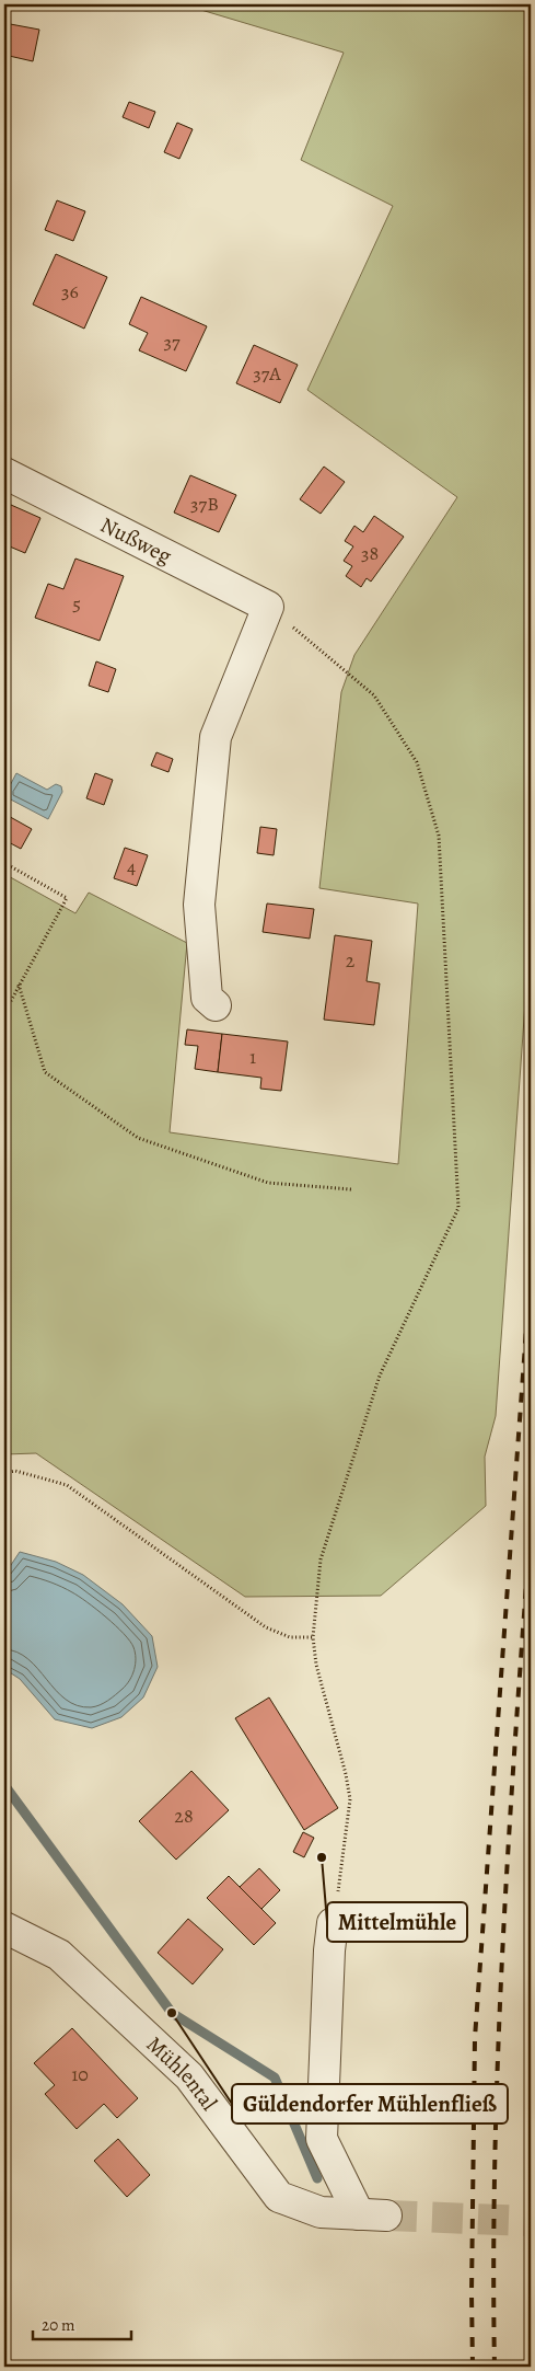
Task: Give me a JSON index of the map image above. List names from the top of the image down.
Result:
{
  "streets": {
    "street": ["Nußweg", "Mühlental"]
  },
  "places": ["Mittelmühle", "Güldendorfer Mühlenfließ"],
  "house_numbers": [
    "36",
    "37",
    "37A",
    "37B",
    "38",
    "5",
    "4",
    "2",
    "1",
    "28",
    "10"
  ],
  "scale_bar": "20 m"
}
